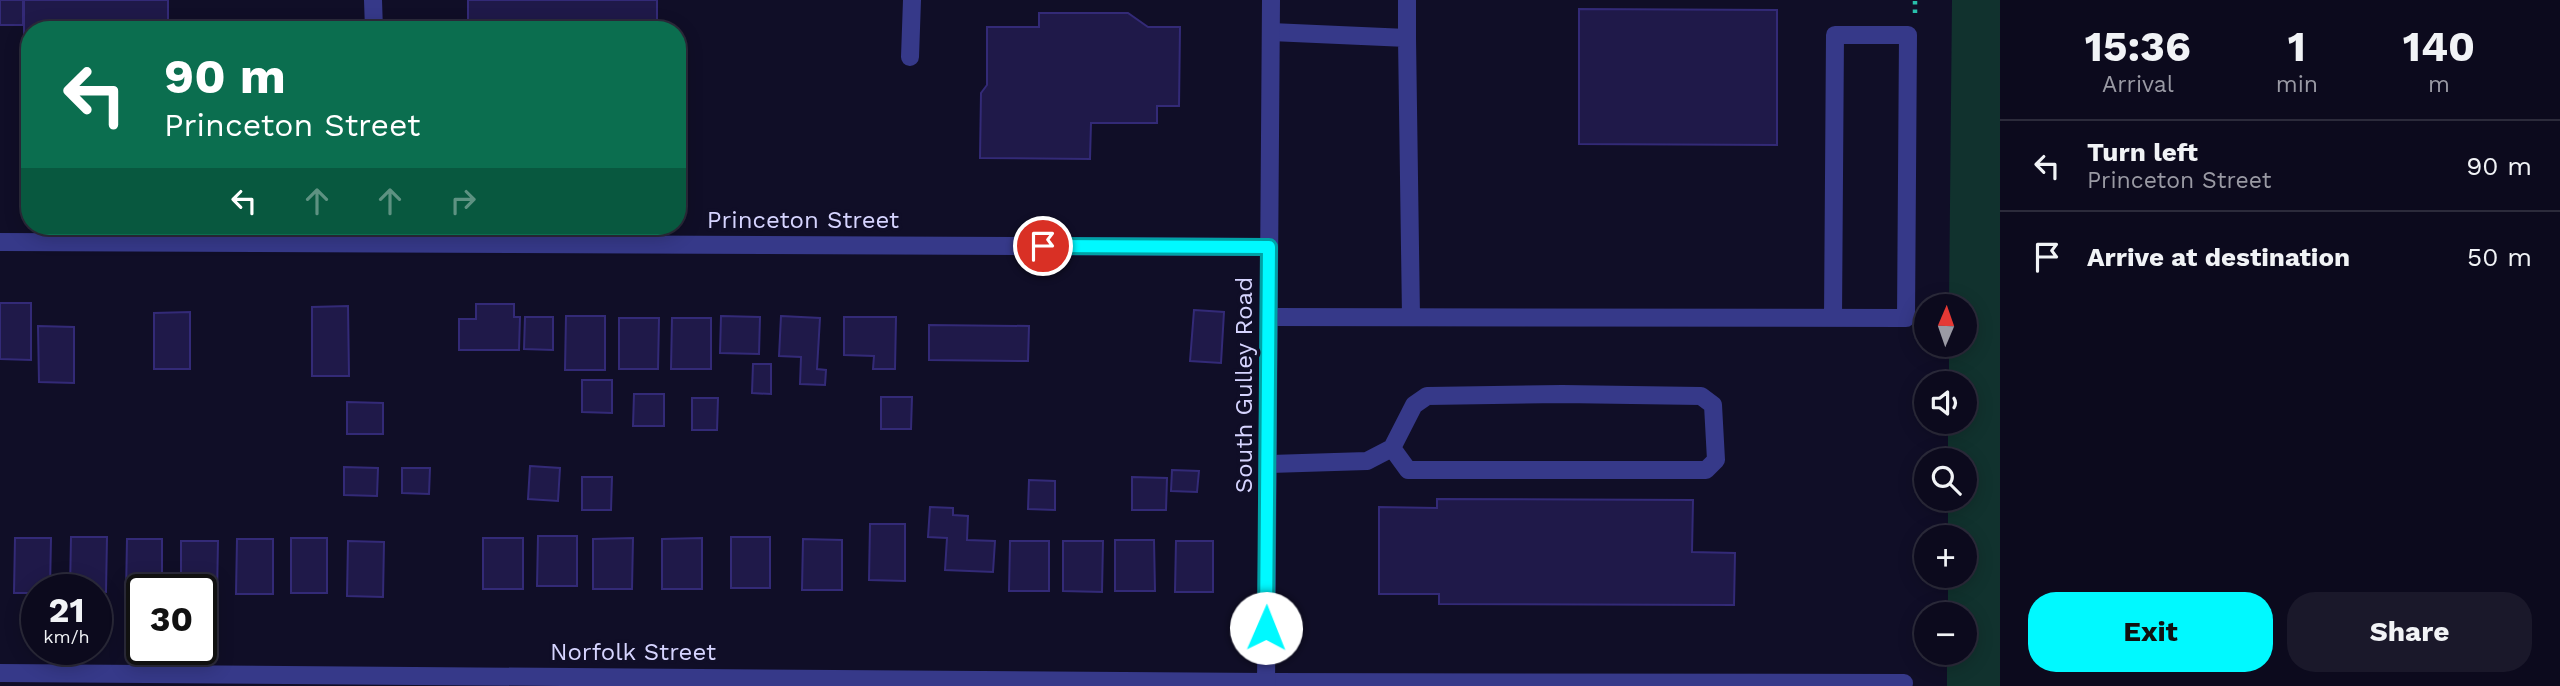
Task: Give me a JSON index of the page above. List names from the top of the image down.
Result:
{
  "streets": {
    "street": ["Princeton Street", "South Gulley Road", "Norfolk Street"]
  },
  "crossings": [
    ["Princeton Street", "South Gulley Road"],
    ["South Gulley Road", "Norfolk Street"]
  ],
  "north": "top",
  "page": {
    "eta": [
      "15:36",
      "Arrival",
      "1",
      "min",
      "140",
      "m"
    ],
    "turn": ["90 m", "Princeton Street"],
    "list": [
      {
        "name": "Turn left",
        "note": "Princeton Street",
        "value": "90 m"
      },
      {
        "name": "Arrive at destination",
        "value": "50 m"
      }
    ],
    "map_buttons": ["+", "−"],
    "speed": "21 km/h",
    "limit": "30",
    "buttons": ["Exit", "Share"]
  }
}
